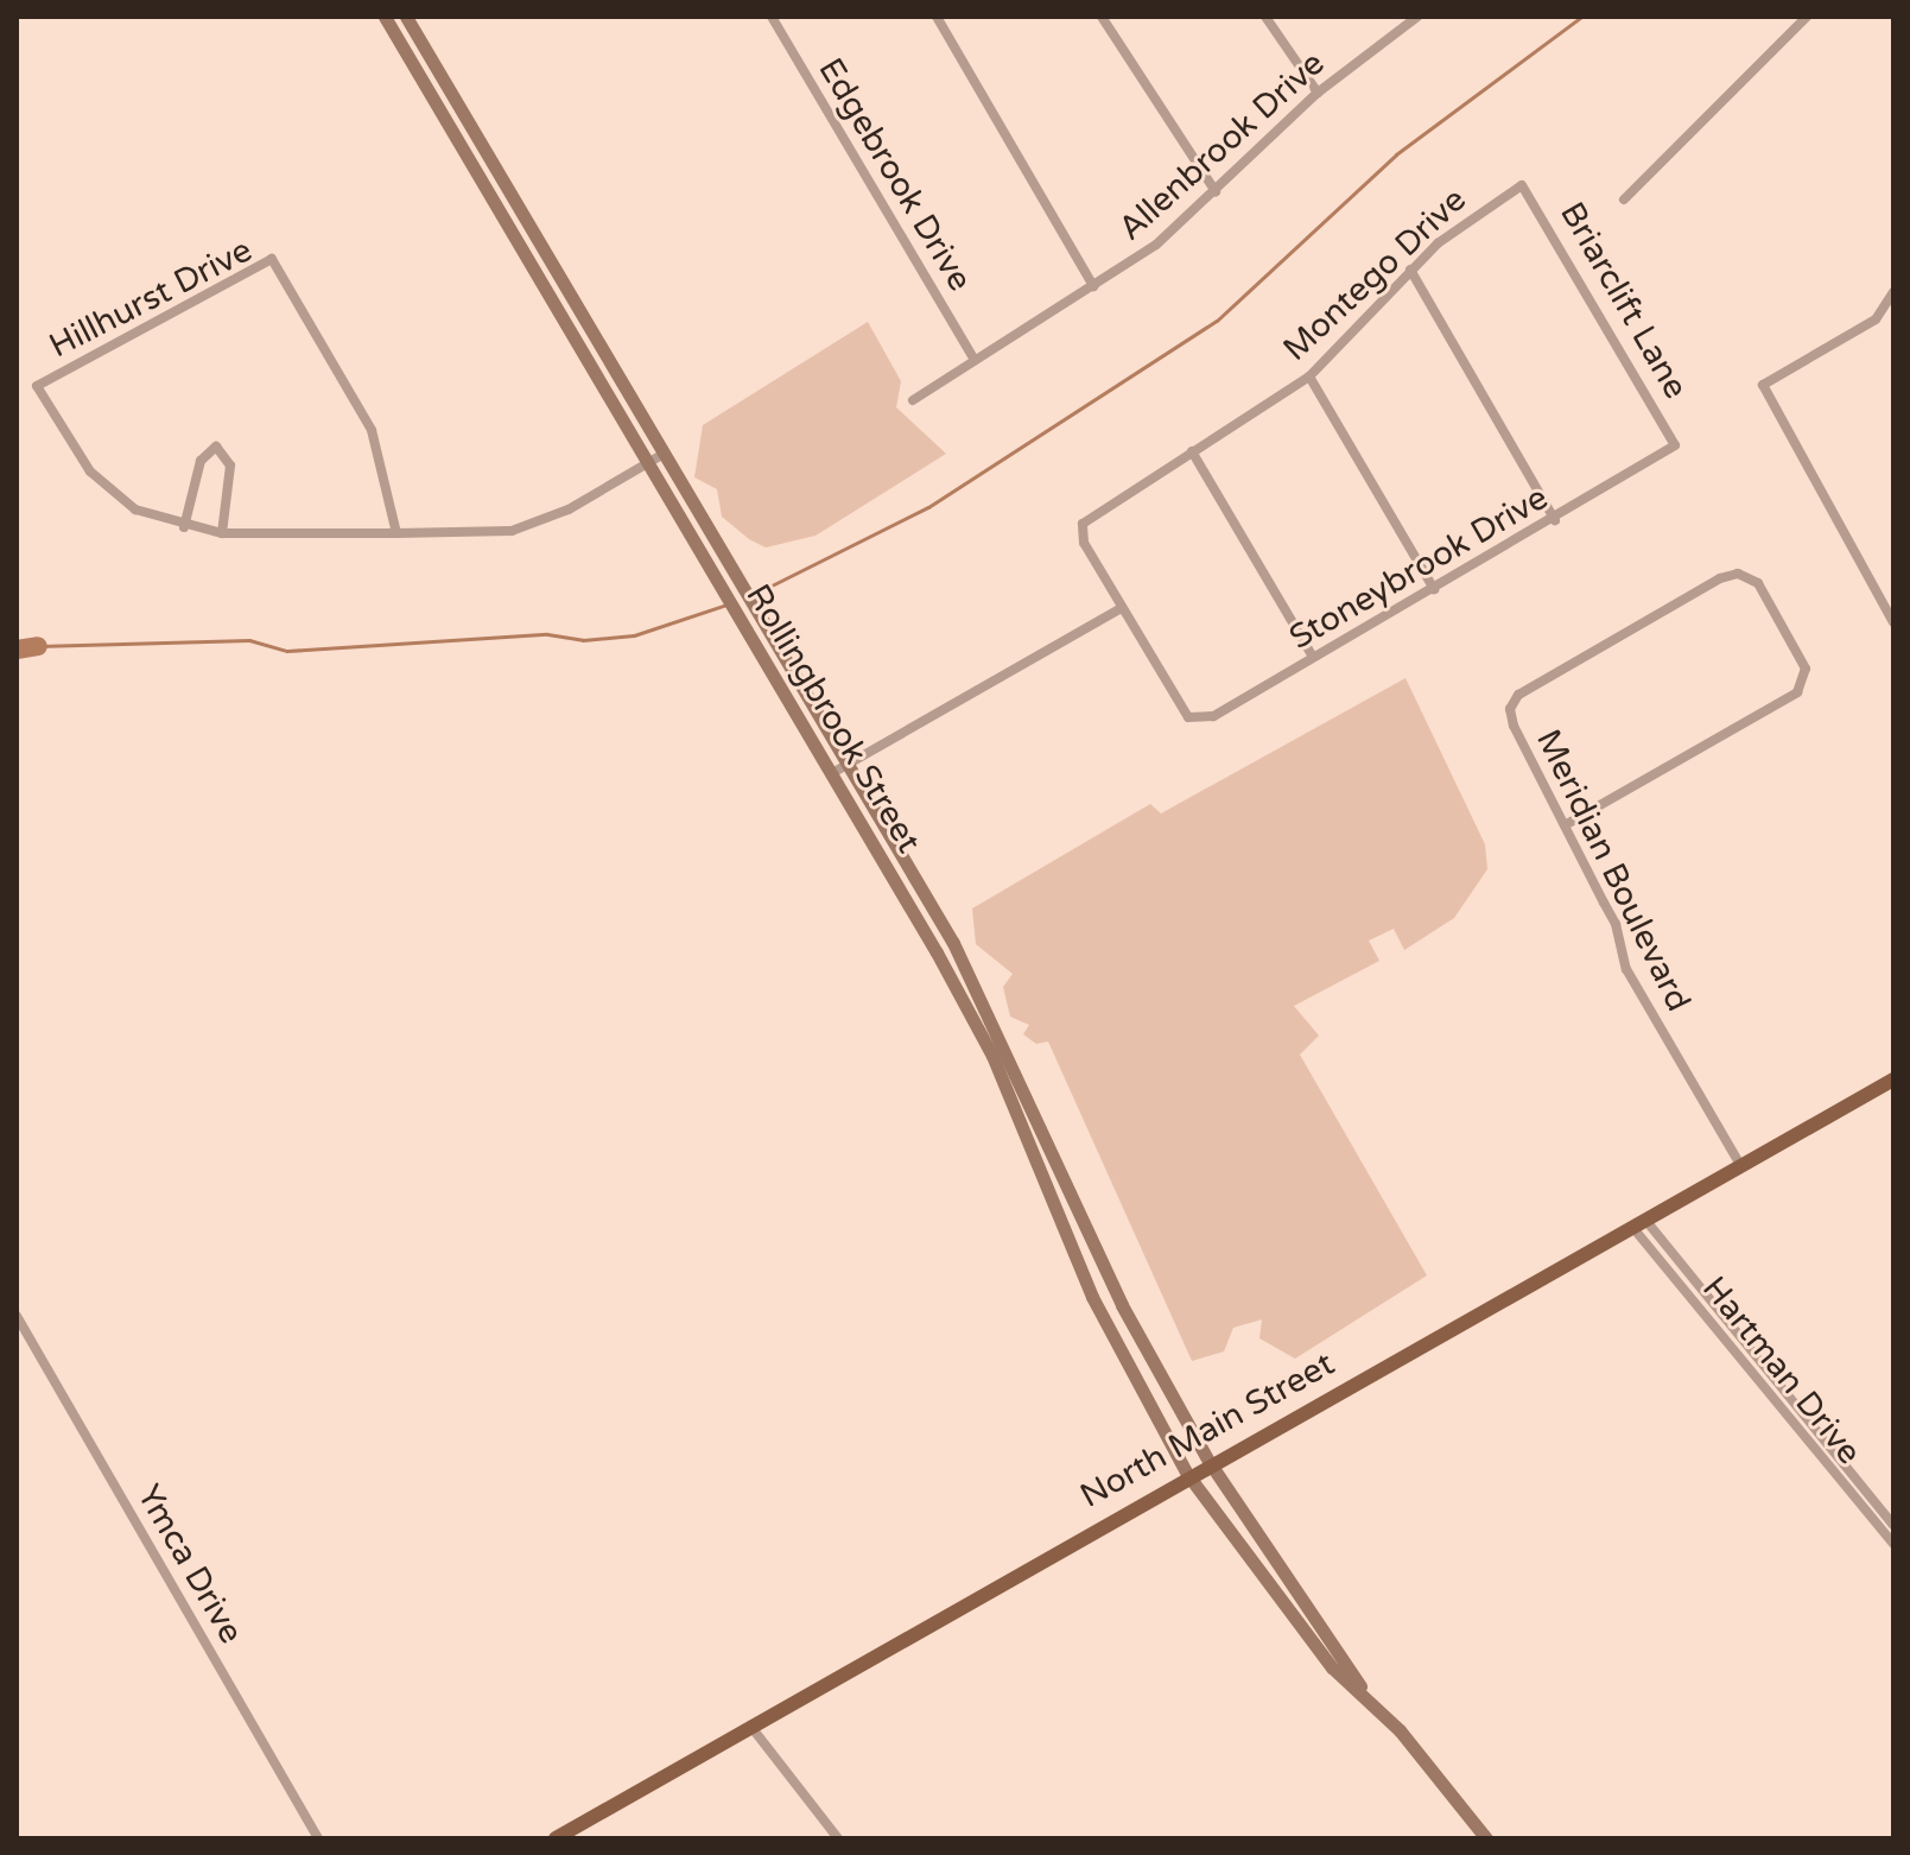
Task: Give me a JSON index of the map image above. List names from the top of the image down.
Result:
{
  "streets": {
    "main road": ["Rollingbrook Street", "North Main Street"],
    "street": [
      "Allenbrook Drive",
      "Edgebrook Drive",
      "Montego Drive",
      "Hillhurst Drive",
      "Briarclift Lane",
      "Stoneybrook Drive",
      "Meridian Boulevard",
      "Hartman Drive",
      "Ymca Drive"
    ]
  },
  "crossings": [
    ["Allenbrook Drive", "Edgebrook Drive"],
    ["Montego Drive", "Briarclift Lane"],
    ["Montego Drive", "Stoneybrook Drive"],
    ["Briarclift Lane", "Stoneybrook Drive"],
    ["Rollingbrook Street", "North Main Street"],
    ["Meridian Boulevard", "North Main Street"],
    ["Hartman Drive", "North Main Street"]
  ]
}
